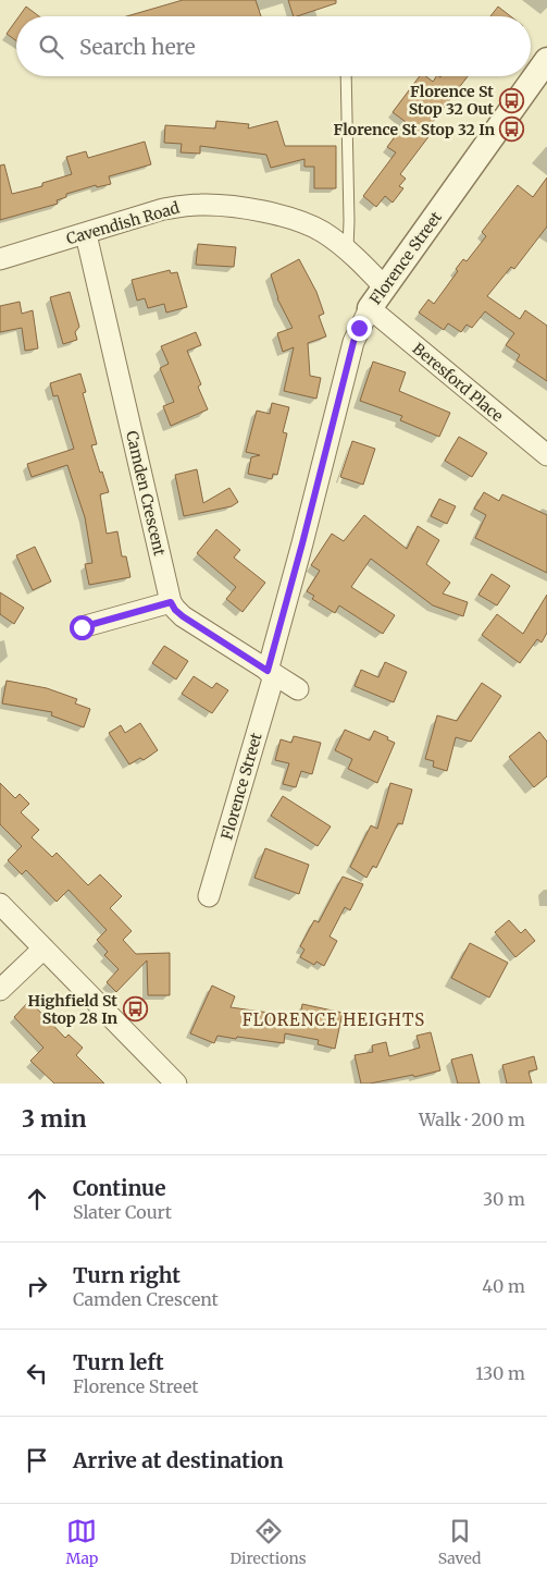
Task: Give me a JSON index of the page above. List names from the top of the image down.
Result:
{
  "streets": {
    "street": [
      "Cavendish Road",
      "Florence Street",
      "Beresford Place",
      "Camden Crescent"
    ]
  },
  "crossings": [
    ["Cavendish Road", "Florence Street"],
    ["Cavendish Road", "Camden Crescent"],
    ["Florence Street", "Beresford Place"]
  ],
  "districts": ["FLORENCE HEIGHTS"],
  "places": {
    "bus stop": ["Florence St Stop 32 Out", "Florence St Stop 32 In", "Highfield St Stop 28 In"]
  },
  "page": {
    "search": "Search here",
    "heading": ["3 min", "Walk · 200 m"],
    "list": [
      ["Continue", "Slater Court", "30 m"],
      ["Turn right", "Camden Crescent", "40 m"],
      ["Turn left", "Florence Street", "130 m"],
      "Arrive at destination"
    ],
    "nav": ["Map", "Directions", "Saved"]
  }
}
